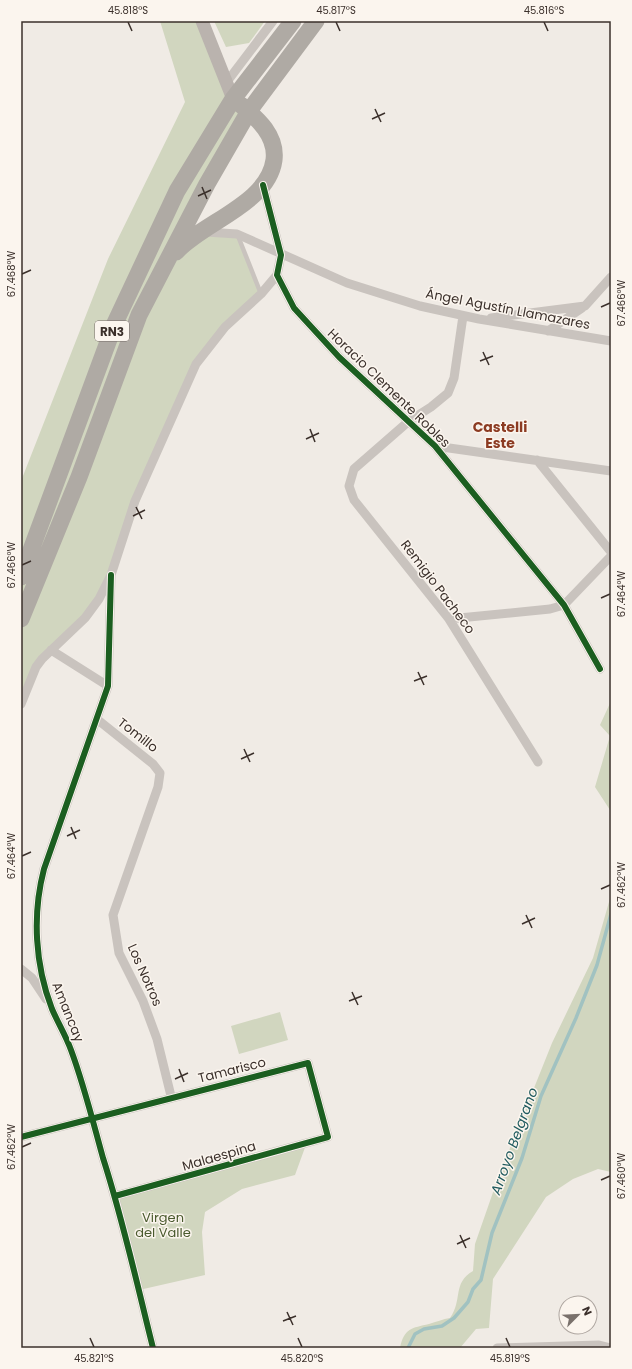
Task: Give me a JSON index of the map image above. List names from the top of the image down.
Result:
{
  "streets": {
    "highway": ["RN3"],
    "street": [
      "Ángel Agustín Llamazares",
      "Horacio Clemente Robles",
      "Remigio Pacheco",
      "Tomillo",
      "Los Notros",
      "Amancay",
      "Tamarisco",
      "Malaespina"
    ]
  },
  "crossings": [
    ["Horacio Clemente Robles", "Remigio Pacheco"],
    ["Tomillo", "Los Notros"],
    ["Tomillo", "Amancay"],
    ["Los Notros", "Tamarisco"],
    ["Amancay", "Tamarisco"],
    ["Amancay", "Malaespina"],
    ["Tamarisco", "Malaespina"]
  ],
  "districts": ["Castelli Este"],
  "water": ["Arroyo Belgrano"],
  "parks": ["Virgen del Valle"],
  "north": "top right",
  "coordinates": [
    "45.818°S",
    "45.817°S",
    "45.816°S",
    "67.468°W",
    "67.466°W",
    "67.464°W",
    "67.462°W",
    "67.460°W",
    "45.821°S",
    "45.820°S",
    "45.819°S"
  ]
}
